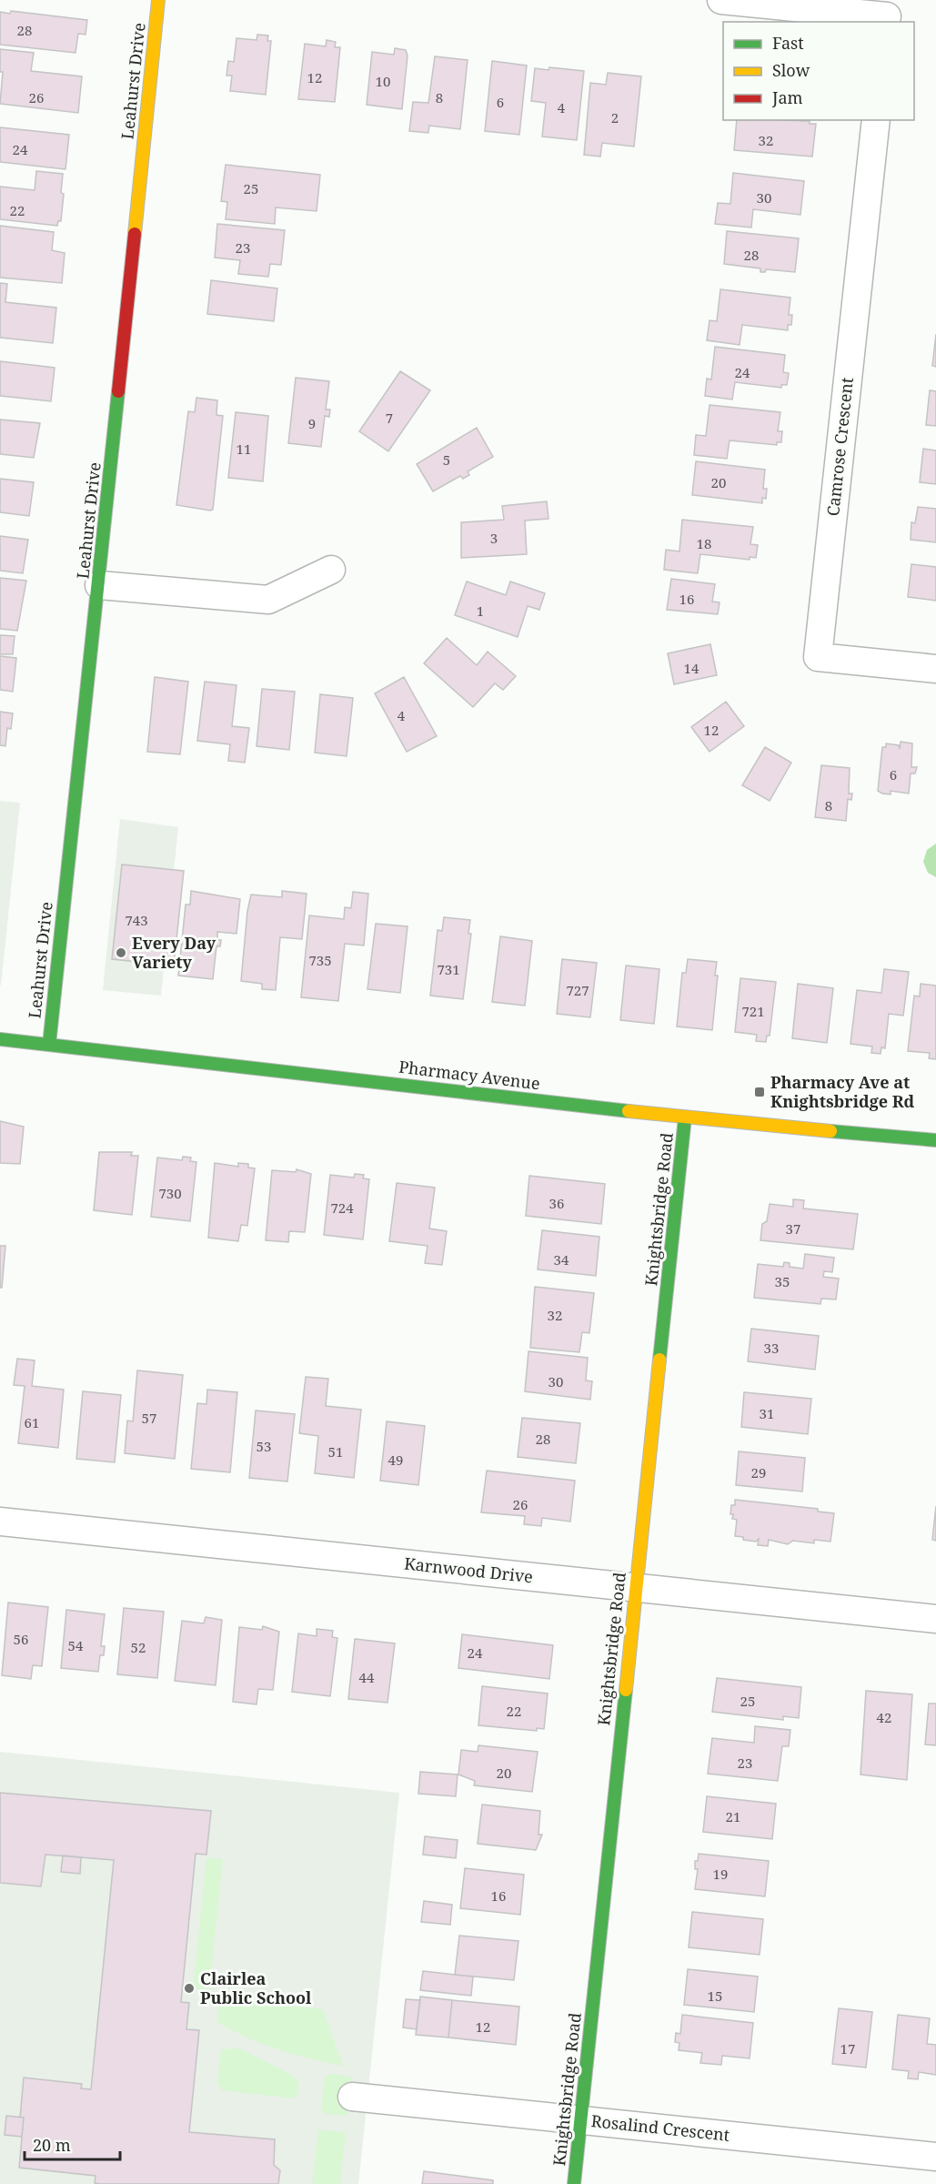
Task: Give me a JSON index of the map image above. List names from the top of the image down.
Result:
{
  "streets": {
    "street": [
      "Leahurst Drive",
      "Camrose Crescent",
      "Pharmacy Avenue",
      "Knightsbridge Road",
      "Karnwood Drive",
      "Rosalind Crescent"
    ]
  },
  "crossings": [
    ["Leahurst Drive", "Pharmacy Avenue"],
    ["Pharmacy Avenue", "Knightsbridge Road"],
    ["Knightsbridge Road", "Karnwood Drive"],
    ["Knightsbridge Road", "Rosalind Crescent"]
  ],
  "places": {
    "other": ["Every Day Variety", "Clairlea Public School"],
    "transit": ["Pharmacy Ave at Knightsbridge Rd"]
  },
  "house_numbers": [
    "28",
    "12",
    "10",
    "26",
    "8",
    "6",
    "4",
    "2",
    "32",
    "24",
    "25",
    "30",
    "22",
    "23",
    "28",
    "24",
    "7",
    "9",
    "11",
    "5",
    "20",
    "3",
    "18",
    "16",
    "1",
    "14",
    "4",
    "12",
    "6",
    "8",
    "743",
    "735",
    "731",
    "727",
    "721",
    "730",
    "36",
    "724",
    "37",
    "34",
    "35",
    "32",
    "33",
    "30",
    "31",
    "57",
    "61",
    "28",
    "53",
    "51",
    "49",
    "29",
    "26",
    "56",
    "54",
    "52",
    "24",
    "44",
    "25",
    "22",
    "42",
    "23",
    "20",
    "21",
    "19",
    "16",
    "15",
    "12",
    "17"
  ],
  "legend": ["Fast", "Slow", "Jam"],
  "scale_bar": "20 m"
}
